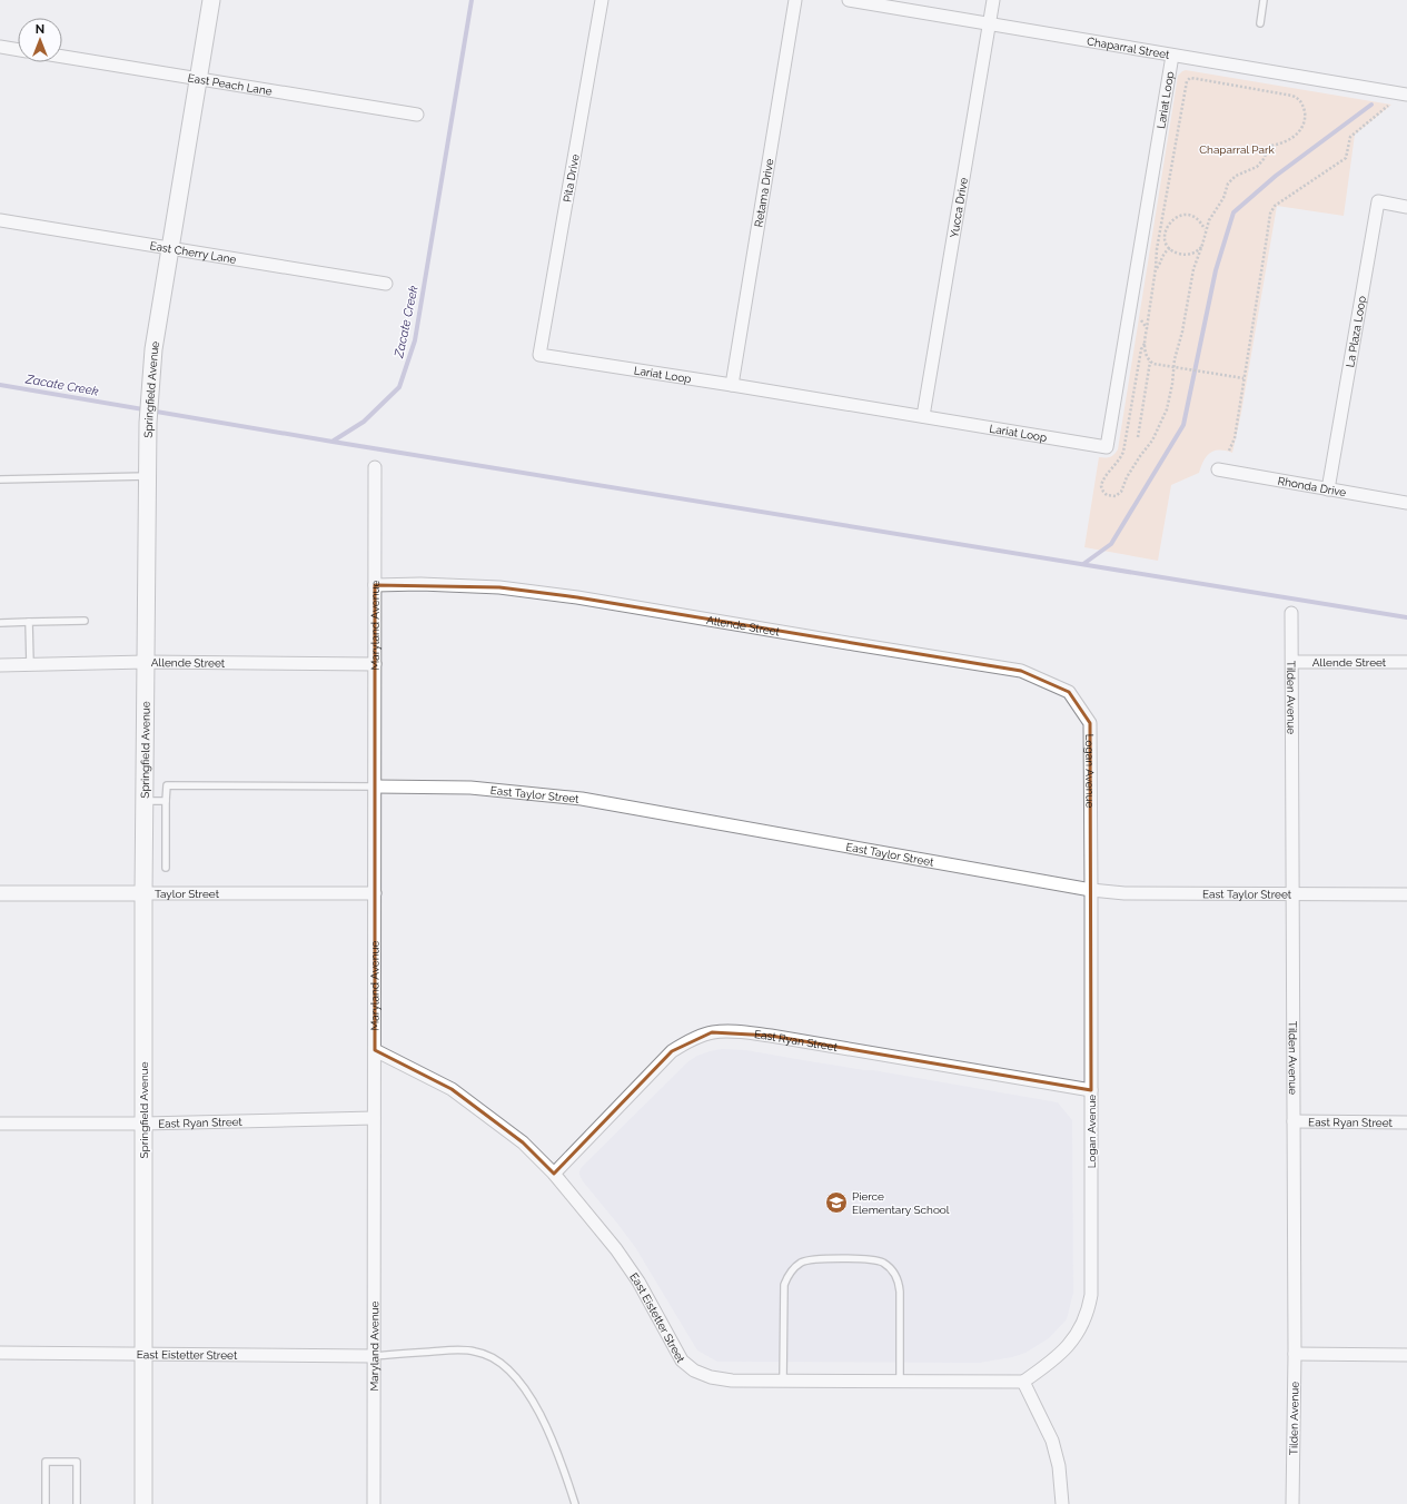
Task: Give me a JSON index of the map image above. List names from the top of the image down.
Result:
{
  "streets": {
    "main road": ["Springfield Avenue"],
    "street": [
      "Chaparral Street",
      "East Peach Lane",
      "Lariat Loop",
      "Pita Drive",
      "Retama Drive",
      "Yucca Drive",
      "East Cherry Lane",
      "La Plaza Loop",
      "Rhonda Drive",
      "Maryland Avenue",
      "Allende Street",
      "Tilden Avenue",
      "Logan Avenue",
      "East Taylor Street",
      "Taylor Street",
      "East Ryan Street",
      "East Eistetter Street"
    ]
  },
  "crossings": [
    ["Chaparral Street", "Lariat Loop"],
    ["Chaparral Street", "Yucca Drive"],
    ["East Peach Lane", "Springfield Avenue"],
    ["Lariat Loop", "Pita Drive"],
    ["Lariat Loop", "Retama Drive"],
    ["Lariat Loop", "Yucca Drive"],
    ["East Cherry Lane", "Springfield Avenue"],
    ["La Plaza Loop", "Rhonda Drive"],
    ["Springfield Avenue", "Allende Street"],
    ["Springfield Avenue", "Taylor Street"],
    ["Springfield Avenue", "East Ryan Street"],
    ["Springfield Avenue", "East Eistetter Street"],
    ["Maryland Avenue", "Allende Street"],
    ["Maryland Avenue", "East Taylor Street"],
    ["Maryland Avenue", "Taylor Street"],
    ["Maryland Avenue", "East Ryan Street"],
    ["Maryland Avenue", "East Eistetter Street"],
    ["Allende Street", "Tilden Avenue"],
    ["Allende Street", "Logan Avenue"],
    ["Tilden Avenue", "East Taylor Street"],
    ["Tilden Avenue", "East Ryan Street"],
    ["Logan Avenue", "East Taylor Street"],
    ["Logan Avenue", "East Ryan Street"],
    ["Logan Avenue", "East Eistetter Street"],
    ["East Ryan Street", "East Eistetter Street"]
  ],
  "water": ["Zacate Creek"],
  "parks": ["Chaparral Park"],
  "places": {
    "school or university": ["Pierce Elementary School"]
  },
  "north": "top"
}
